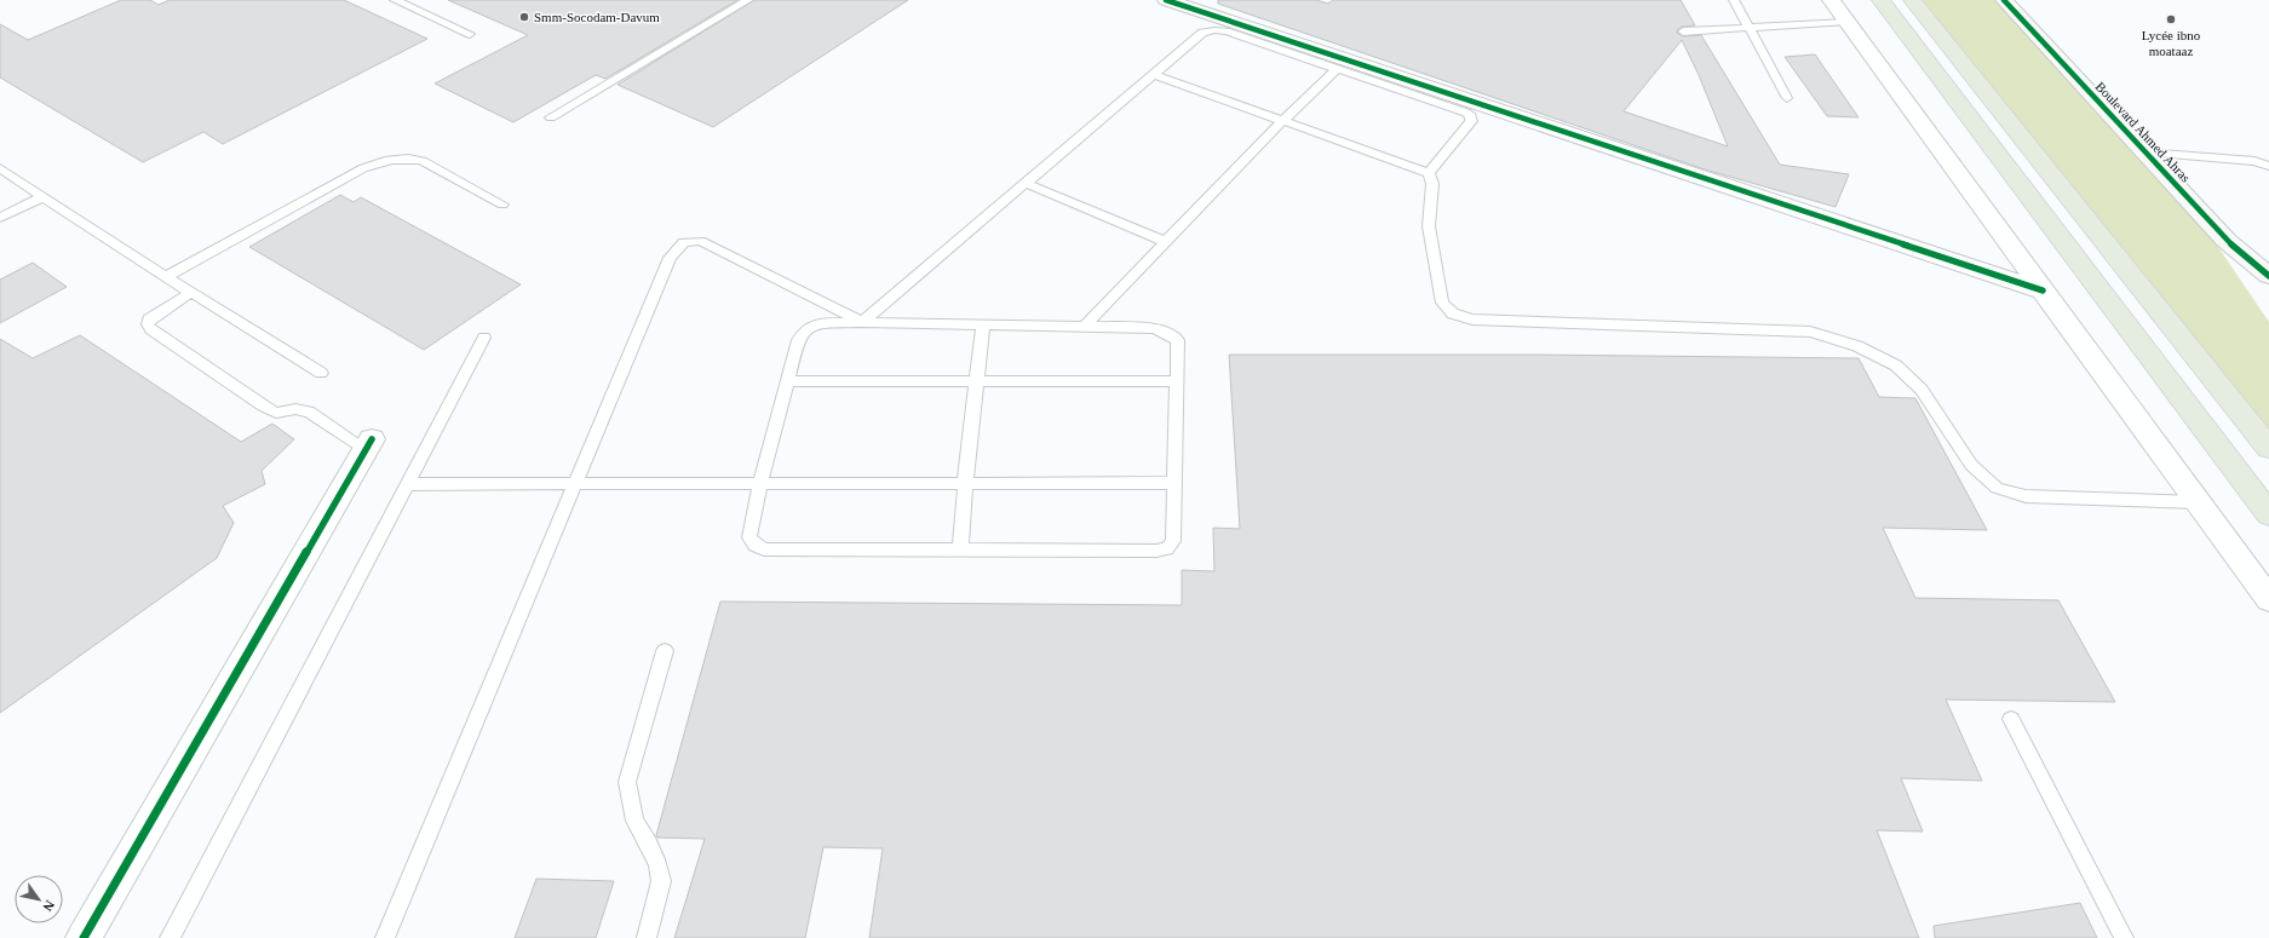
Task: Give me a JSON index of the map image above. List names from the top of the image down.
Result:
{
  "streets": {
    "street": ["Boulevard Ahmed Ahras"]
  },
  "places": ["Smm-Socodam-Davum", "Lycée ibno moataaz"],
  "north": "bottom right"
}
